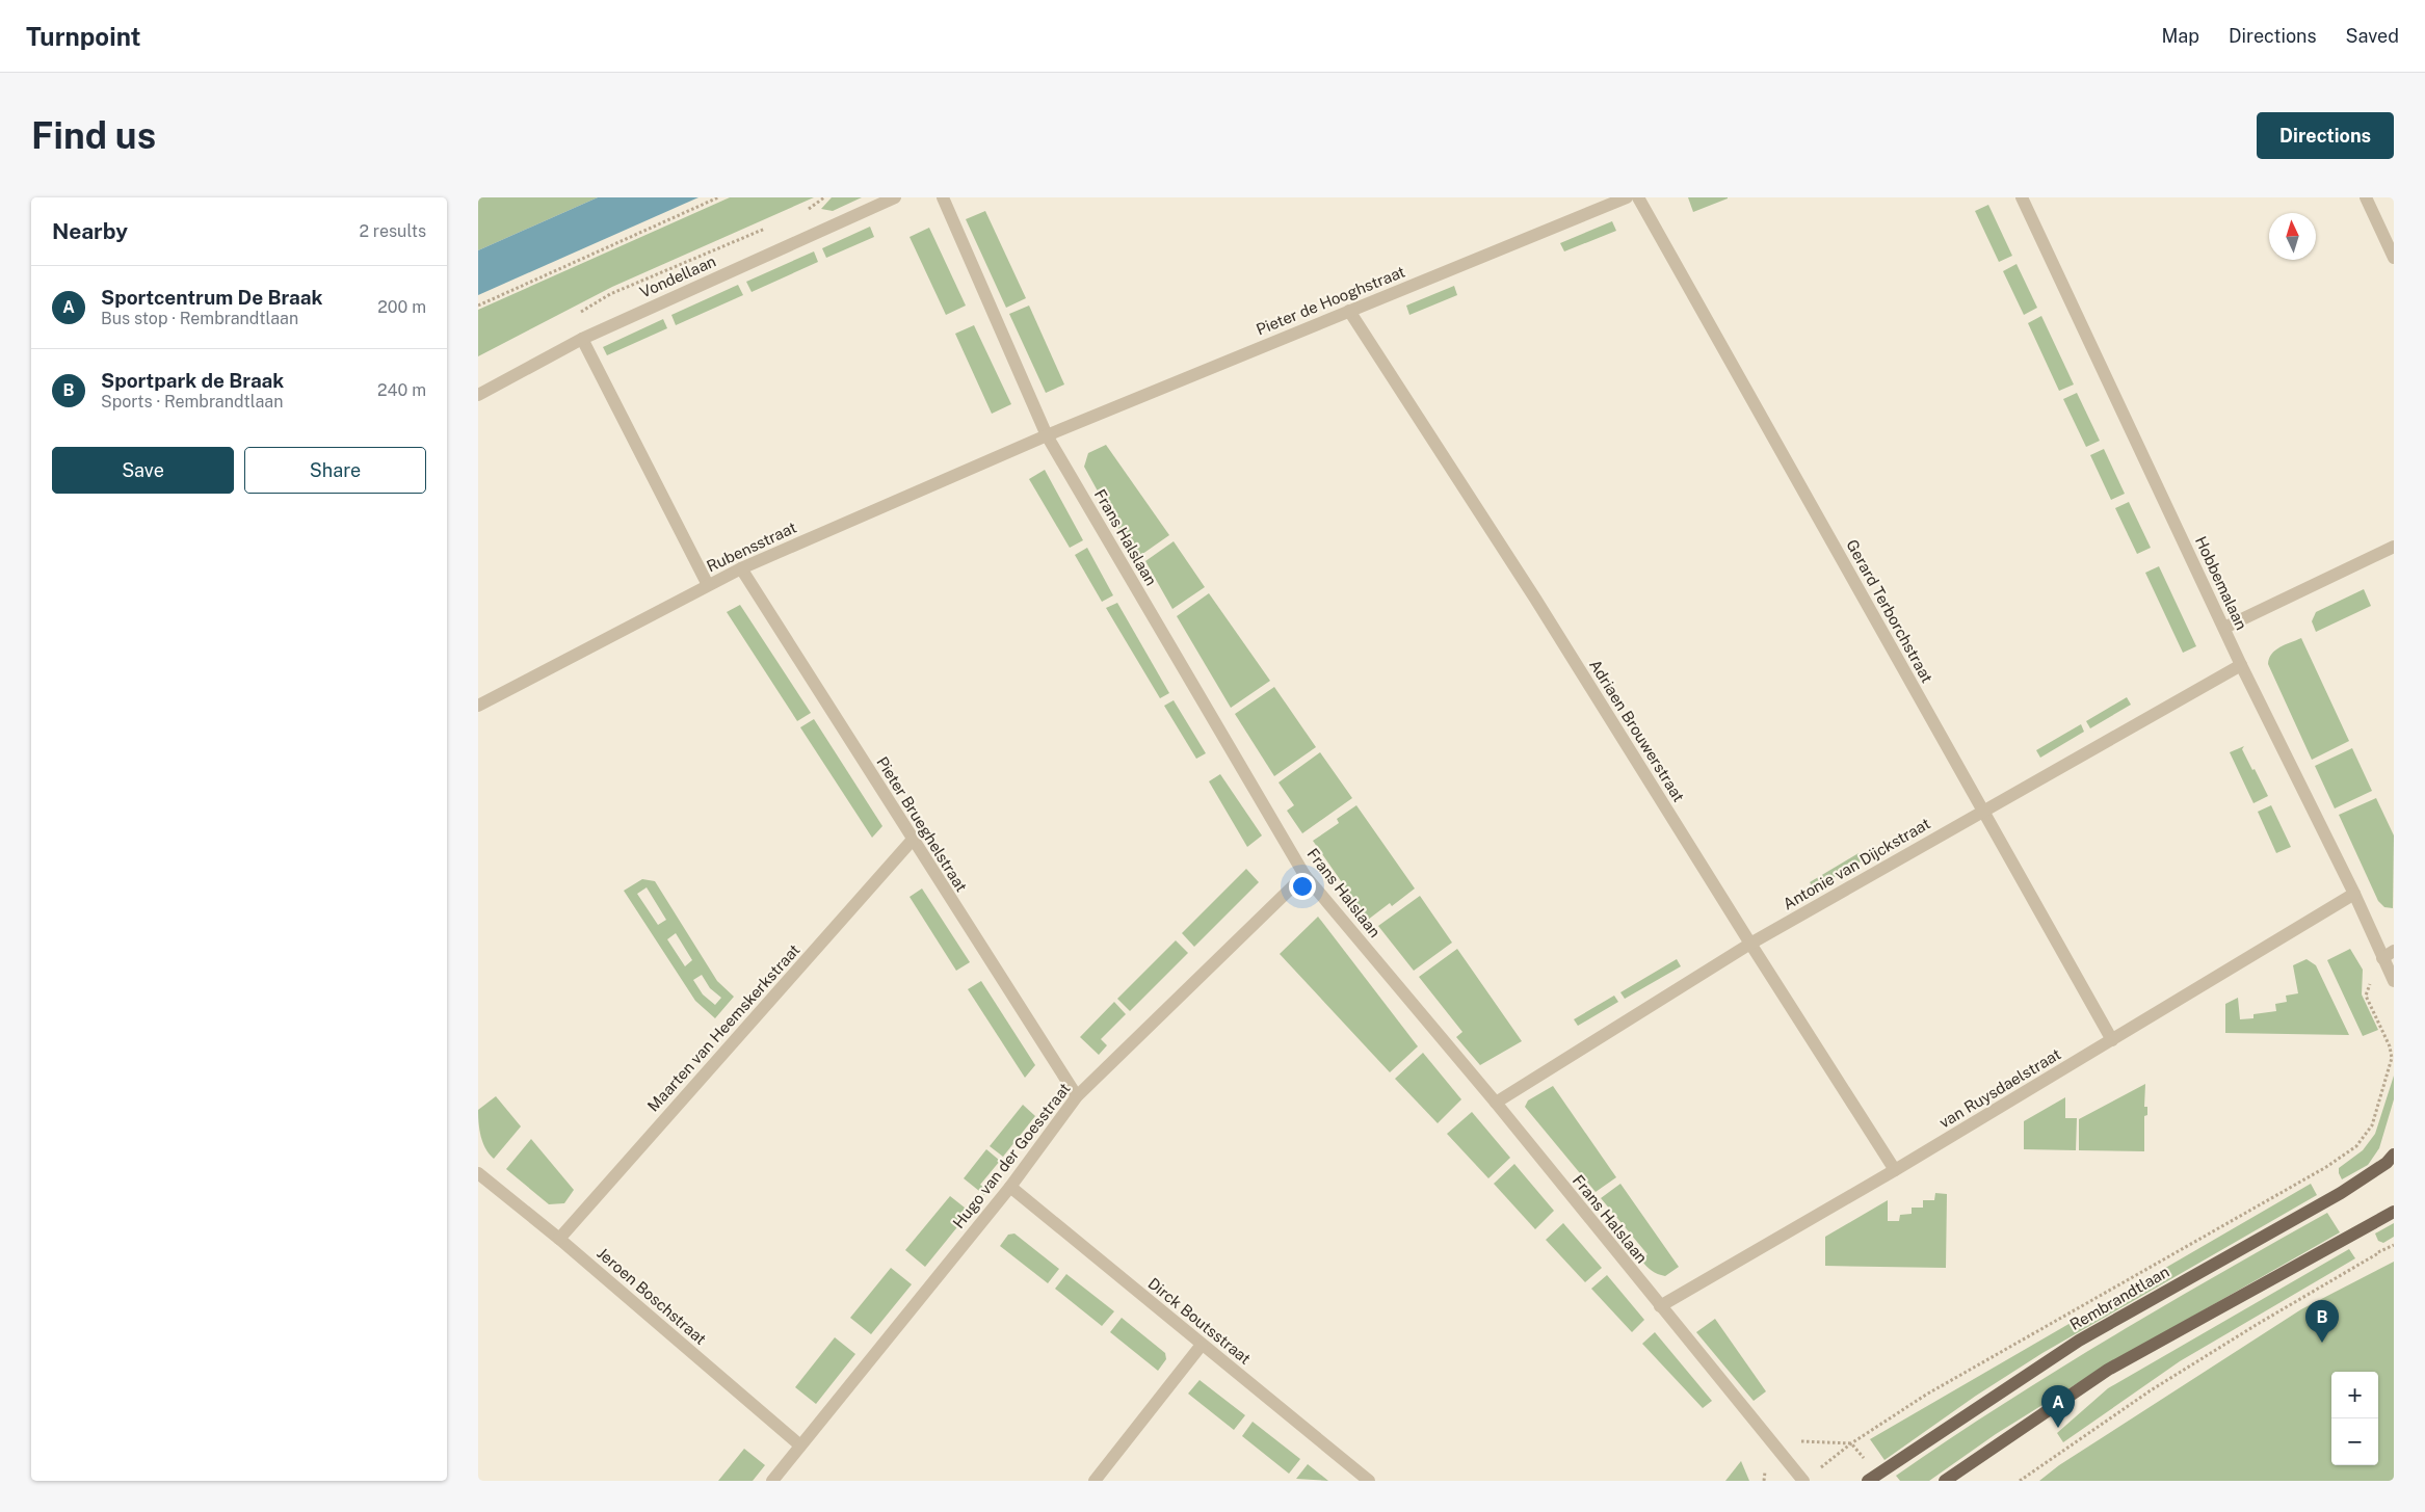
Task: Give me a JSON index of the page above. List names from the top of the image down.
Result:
{
  "streets": {
    "main road": ["Rembrandtlaan"],
    "street": [
      "Vondellaan",
      "Pieter de Hooghstraat",
      "Frans Halslaan",
      "Rubensstraat",
      "Hobbemalaan",
      "Gerard Terborchstraat",
      "Adriaen Brouwerstraat",
      "Pieter Brueghelstraat",
      "Antonie van Dijckstraat",
      "Maarten van Heemskerkstraat",
      "van Ruysdaelstraat",
      "Hugo van der Goesstraat",
      "Jeroen Boschstraat",
      "Dirck Boutsstraat"
    ]
  },
  "crossings": [
    ["Pieter de Hooghstraat", "Frans Halslaan"],
    ["Pieter de Hooghstraat", "Rubensstraat"],
    ["Pieter de Hooghstraat", "Adriaen Brouwerstraat"],
    ["Frans Halslaan", "Rubensstraat"],
    ["Frans Halslaan", "Antonie van Dijckstraat"],
    ["Frans Halslaan", "van Ruysdaelstraat"],
    ["Frans Halslaan", "Hugo van der Goesstraat"],
    ["Rubensstraat", "Pieter Brueghelstraat"],
    ["Hobbemalaan", "Antonie van Dijckstraat"],
    ["Hobbemalaan", "van Ruysdaelstraat"],
    ["Gerard Terborchstraat", "Antonie van Dijckstraat"],
    ["Gerard Terborchstraat", "van Ruysdaelstraat"],
    ["Adriaen Brouwerstraat", "Antonie van Dijckstraat"],
    ["Adriaen Brouwerstraat", "van Ruysdaelstraat"],
    ["Pieter Brueghelstraat", "Maarten van Heemskerkstraat"],
    ["Pieter Brueghelstraat", "Hugo van der Goesstraat"],
    ["Maarten van Heemskerkstraat", "Jeroen Boschstraat"],
    ["Hugo van der Goesstraat", "Jeroen Boschstraat"],
    ["Hugo van der Goesstraat", "Dirck Boutsstraat"]
  ],
  "north": "top",
  "page": {
    "header": "Turnpoint",
    "nav": ["Map", "Directions", "Saved"],
    "buttons": [
      "Directions",
      ["Save", "Share"]
    ],
    "title": "Find us",
    "heading": ["Nearby", "2 results"],
    "list": [
      {
        "mark": "A",
        "name": "Sportcentrum De Braak",
        "note": "Bus stop · Rembrandtlaan",
        "value": "200 m"
      },
      {
        "mark": "B",
        "name": "Sportpark de Braak",
        "note": "Sports · Rembrandtlaan",
        "value": "240 m"
      }
    ],
    "pins": ["B", "A"],
    "map_buttons": ["+", "−"]
  }
}
